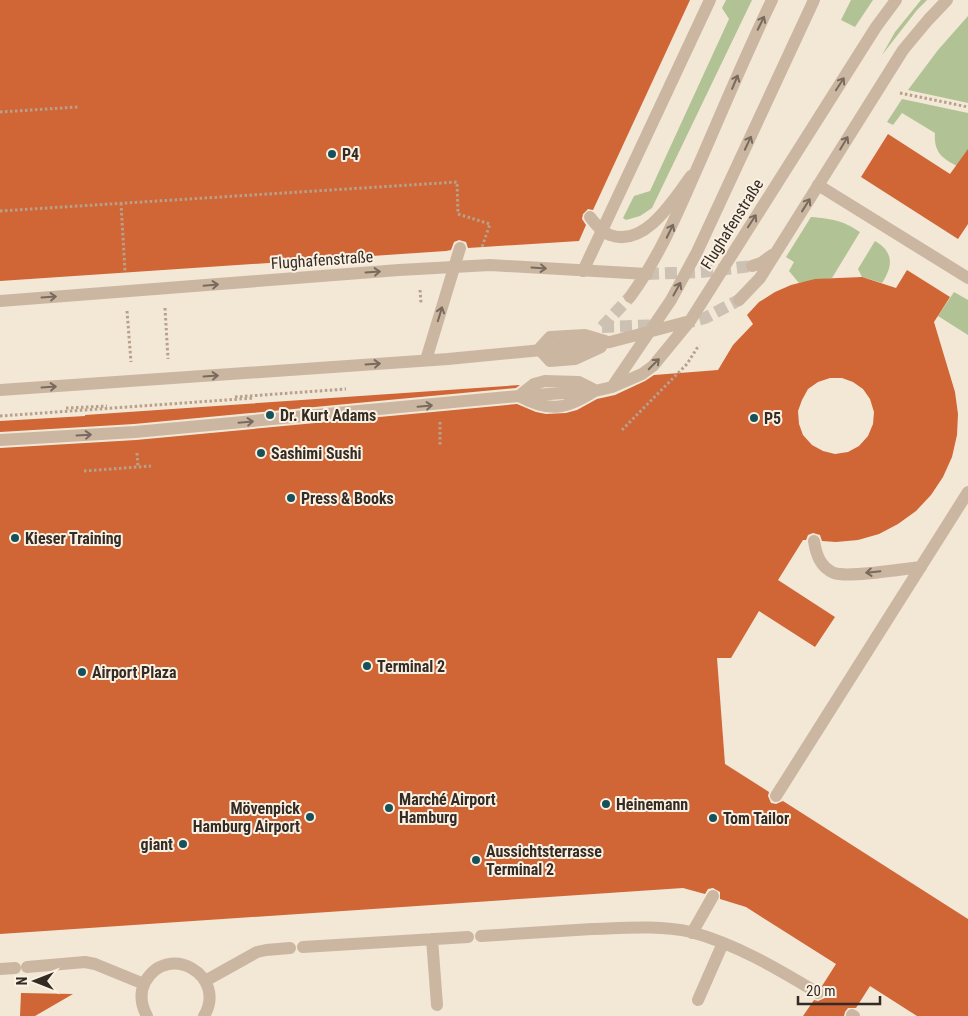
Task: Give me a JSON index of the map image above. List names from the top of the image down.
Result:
{
  "streets": {
    "street": ["Flughafenstraße"]
  },
  "places": [
    "P4",
    "Dr. Kurt Adams",
    "P5",
    "Sashimi Sushi",
    "Press & Books",
    "Kieser Training",
    "Terminal 2",
    "Airport Plaza",
    "Heinemann",
    "Marché Airport Hamburg",
    "Mövenpick Hamburg Airport",
    "Tom Tailor",
    "giant",
    "Aussichtsterrasse Terminal 2"
  ],
  "scale_bar": "20 m",
  "north": "left"
}
